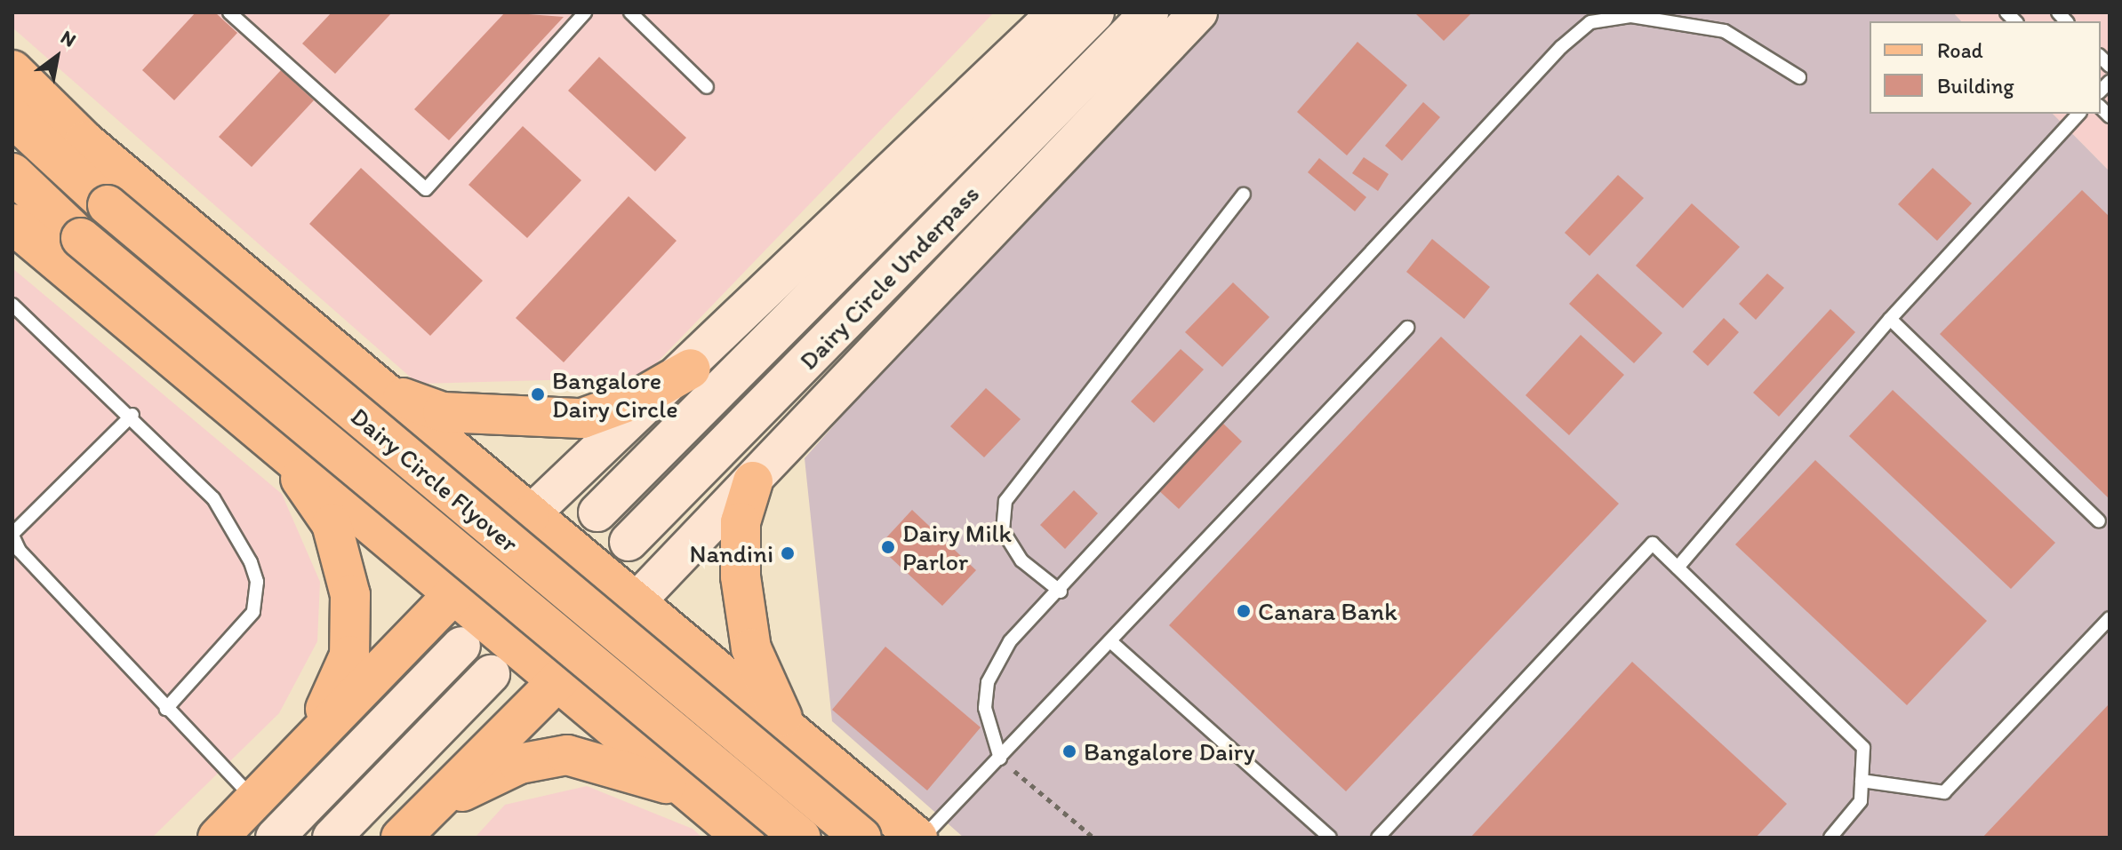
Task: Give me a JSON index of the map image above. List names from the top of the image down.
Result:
{
  "streets": {
    "main road": ["Dairy Circle Underpass", "Dairy Circle Flyover"]
  },
  "places": [
    "Bangalore Dairy Circle",
    "Dairy Milk Parlor",
    "Nandini",
    "Canara Bank",
    "Bangalore Dairy"
  ],
  "legend": ["Road", "Building"],
  "north": "top right"
}
